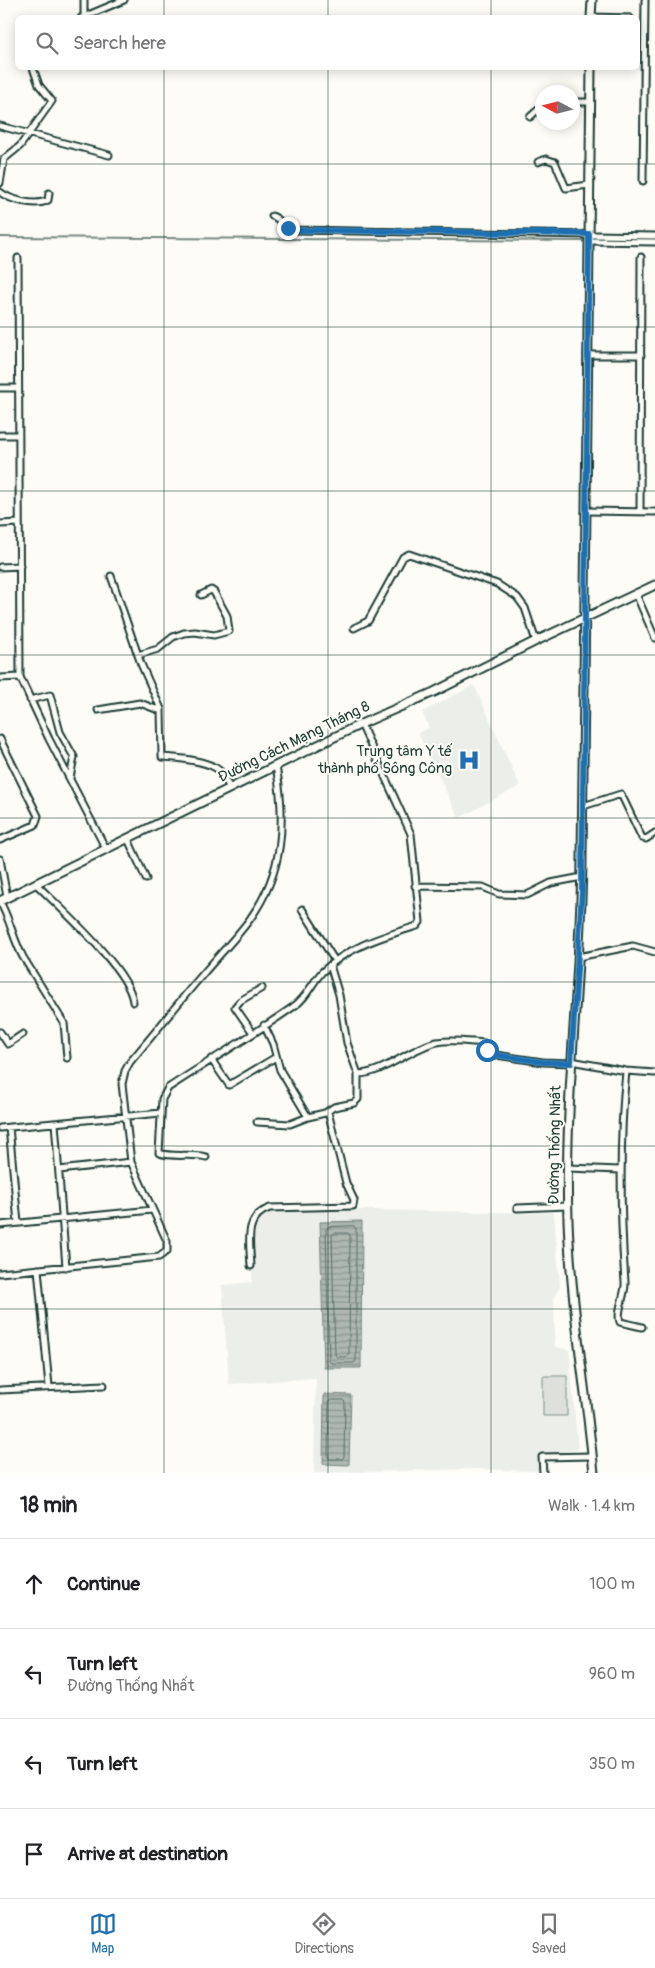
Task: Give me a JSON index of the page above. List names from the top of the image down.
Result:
{
  "streets": {
    "street": ["Đường Cách Mạng Tháng 8", "Đường Thống Nhất"]
  },
  "crossings": [
    ["Đường Cách Mạng Tháng 8", "Đường Thống Nhất"]
  ],
  "places": {
    "hospital": ["Trung tâm Y tế thành phố Sông Công"]
  },
  "north": "left",
  "page": {
    "search": "Search here",
    "heading": ["18 min", "Walk · 1.4 km"],
    "list": [
      ["Continue", "100 m"],
      ["Turn left", "Đường Thống Nhất", "960 m"],
      ["Turn left", "350 m"],
      "Arrive at destination"
    ],
    "nav": ["Map", "Directions", "Saved"]
  }
}
